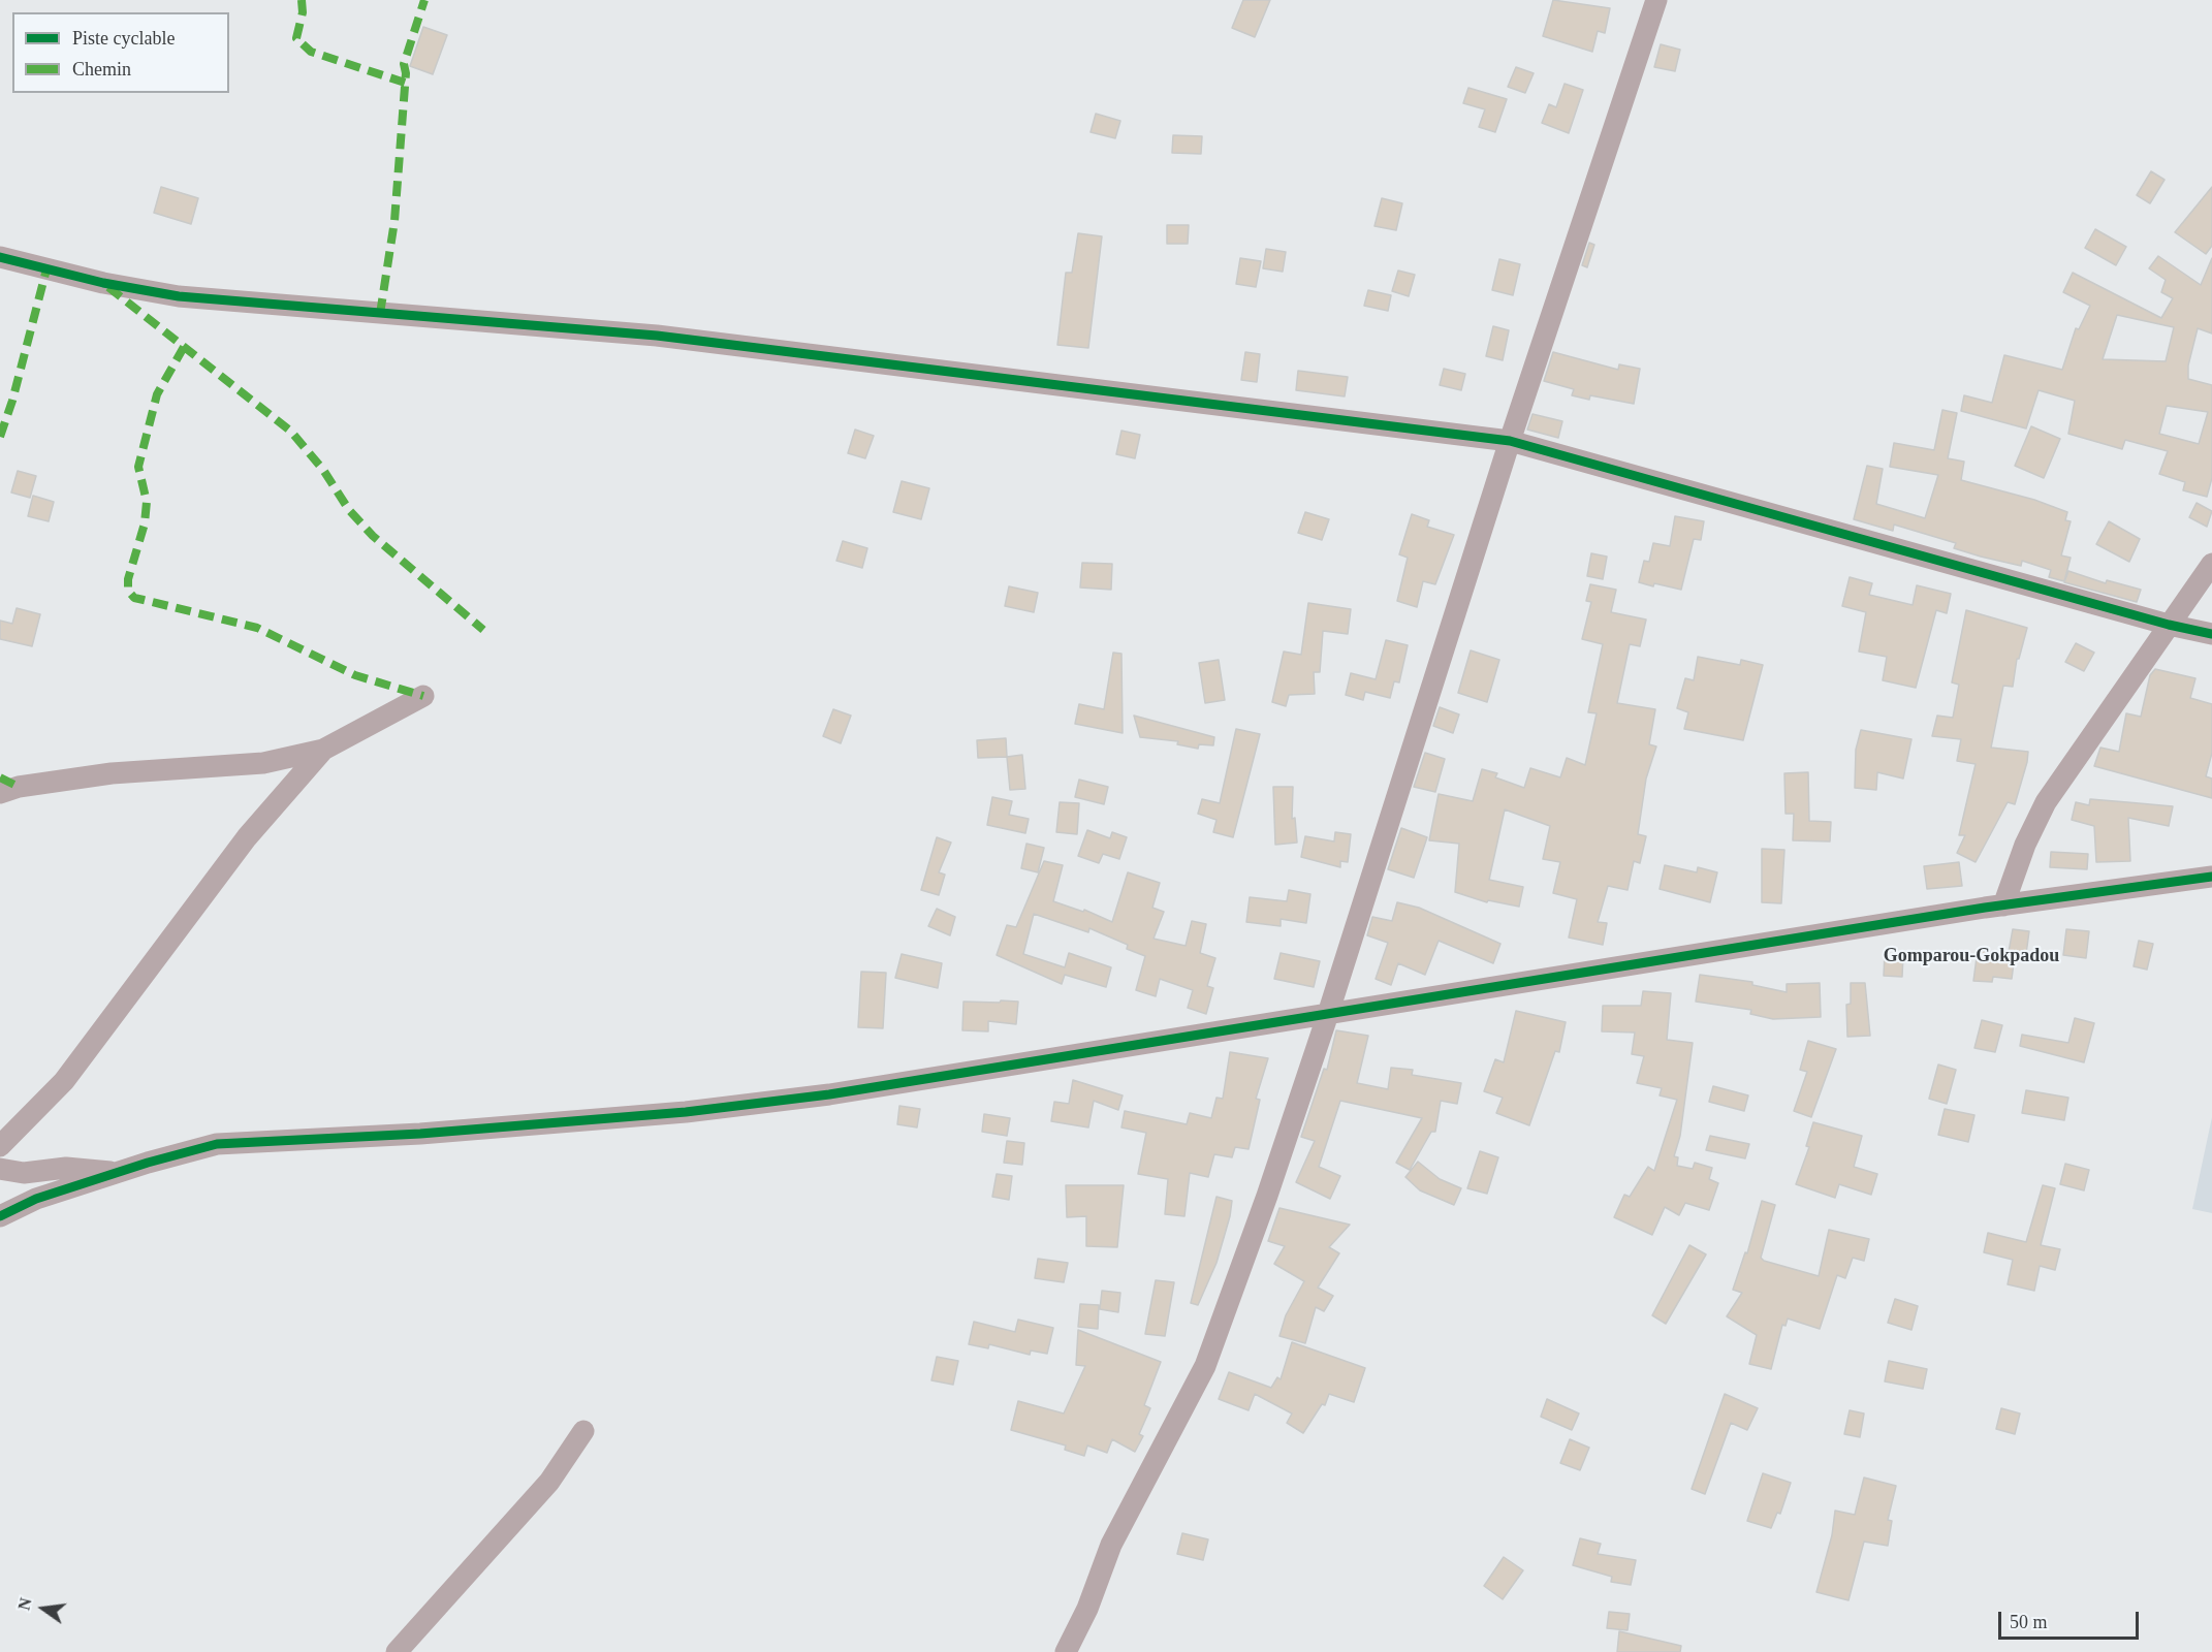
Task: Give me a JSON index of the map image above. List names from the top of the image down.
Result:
{
  "districts": ["Gomparou-Gokpadou"],
  "legend": ["Piste cyclable", "Chemin"],
  "scale_bar": "50 m",
  "north": "left"
}
